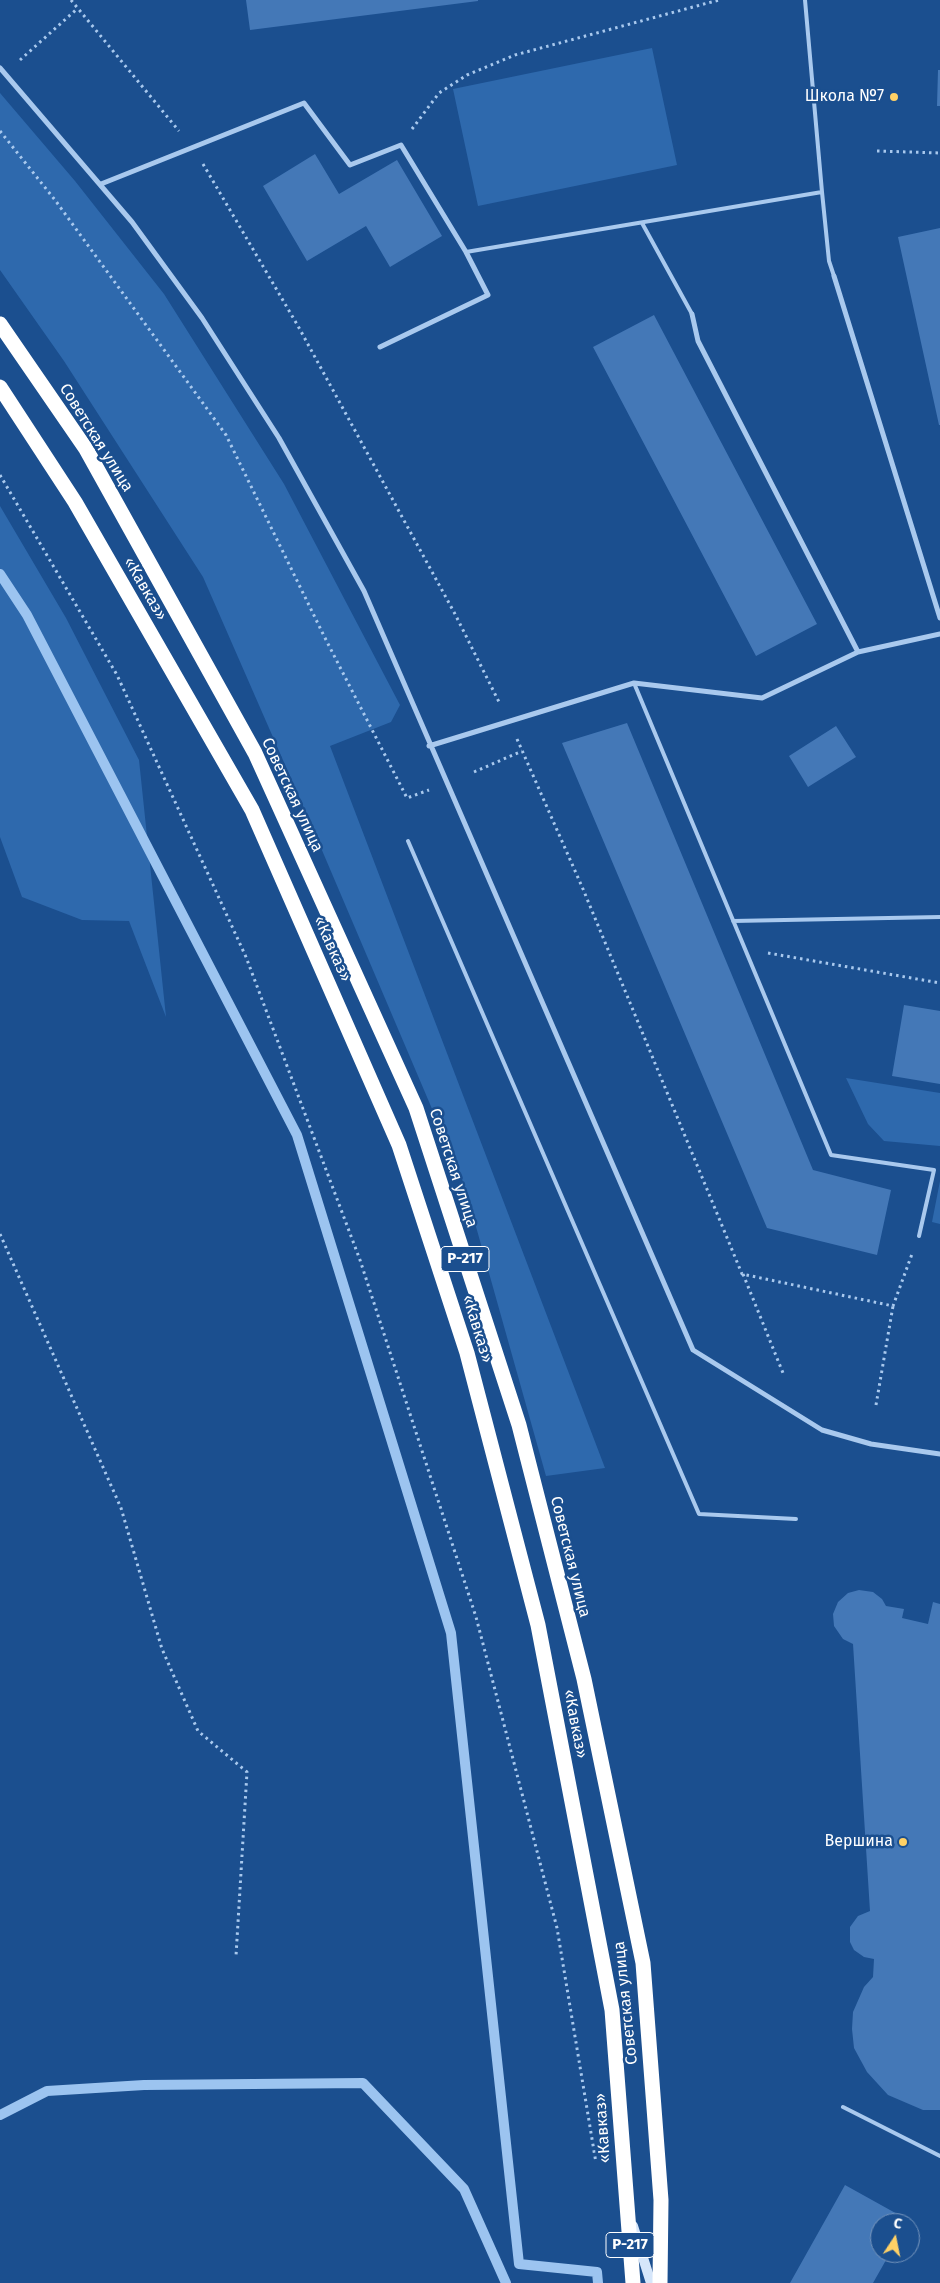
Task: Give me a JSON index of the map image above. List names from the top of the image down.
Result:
{
  "streets": {
    "highway": ["Советская улица", "«Кавказ»", "Р-217"]
  },
  "places": ["Школа №7", "Вершина"],
  "north": "top"
}
